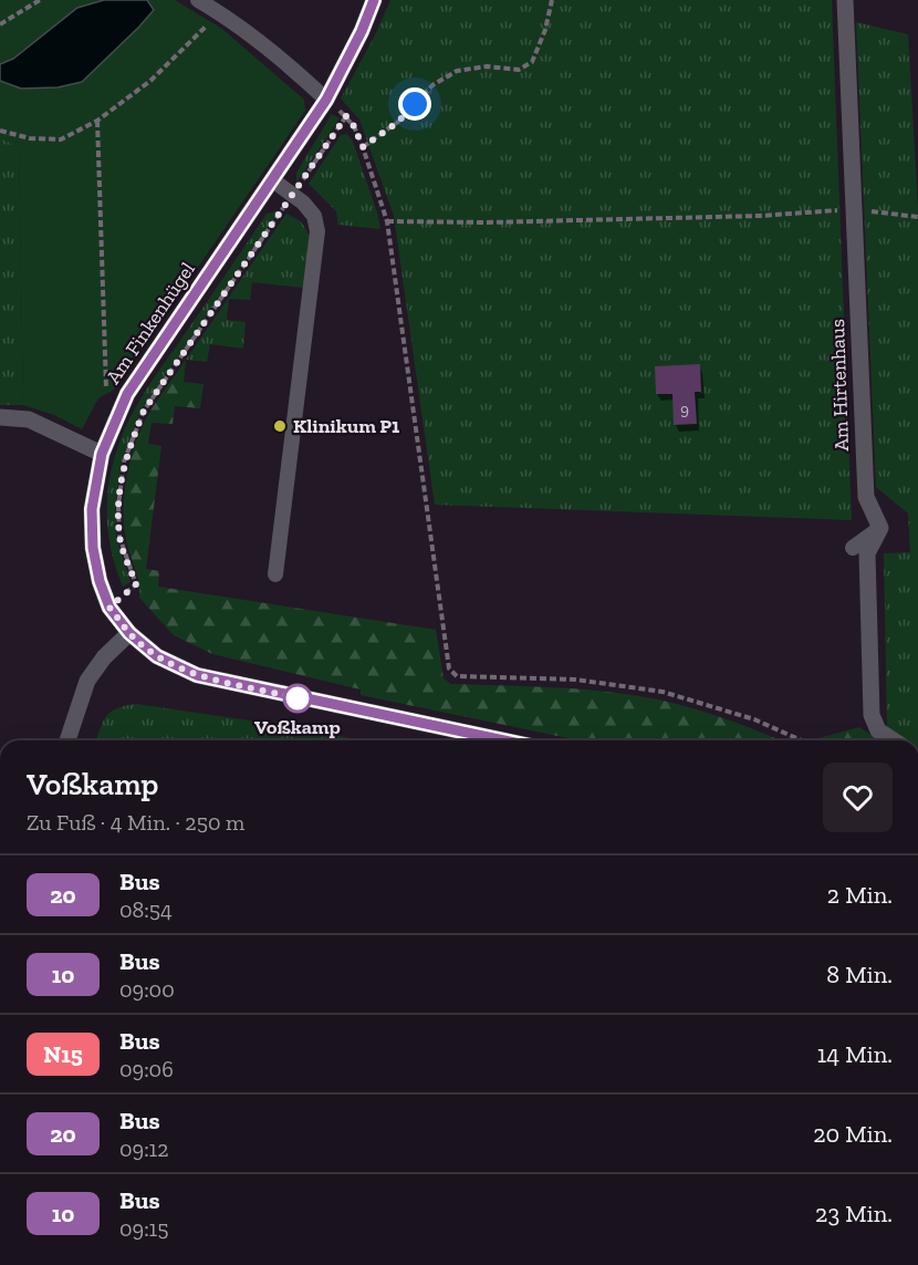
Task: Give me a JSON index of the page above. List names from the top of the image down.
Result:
{
  "streets": {
    "street": ["Am Finkenhügel", "Am Hirtenhaus"]
  },
  "places": ["Klinikum P1", "Voßkamp"],
  "lines": ["bus line 20"],
  "house_numbers": ["9"],
  "page": {
    "heading": ["Voßkamp", "Zu Fuß · 4 Min. · 250 m"],
    "list": [
      {
        "mark": "20",
        "name": "Bus",
        "note": "08:54",
        "value": "2 Min."
      },
      {
        "mark": "10",
        "name": "Bus",
        "note": "09:00",
        "value": "8 Min."
      },
      {
        "mark": "N15",
        "name": "Bus",
        "note": "09:06",
        "value": "14 Min."
      },
      {
        "mark": "20",
        "name": "Bus",
        "note": "09:12",
        "value": "20 Min."
      },
      {
        "mark": "10",
        "name": "Bus",
        "note": "09:15",
        "value": "23 Min."
      }
    ]
  }
}
